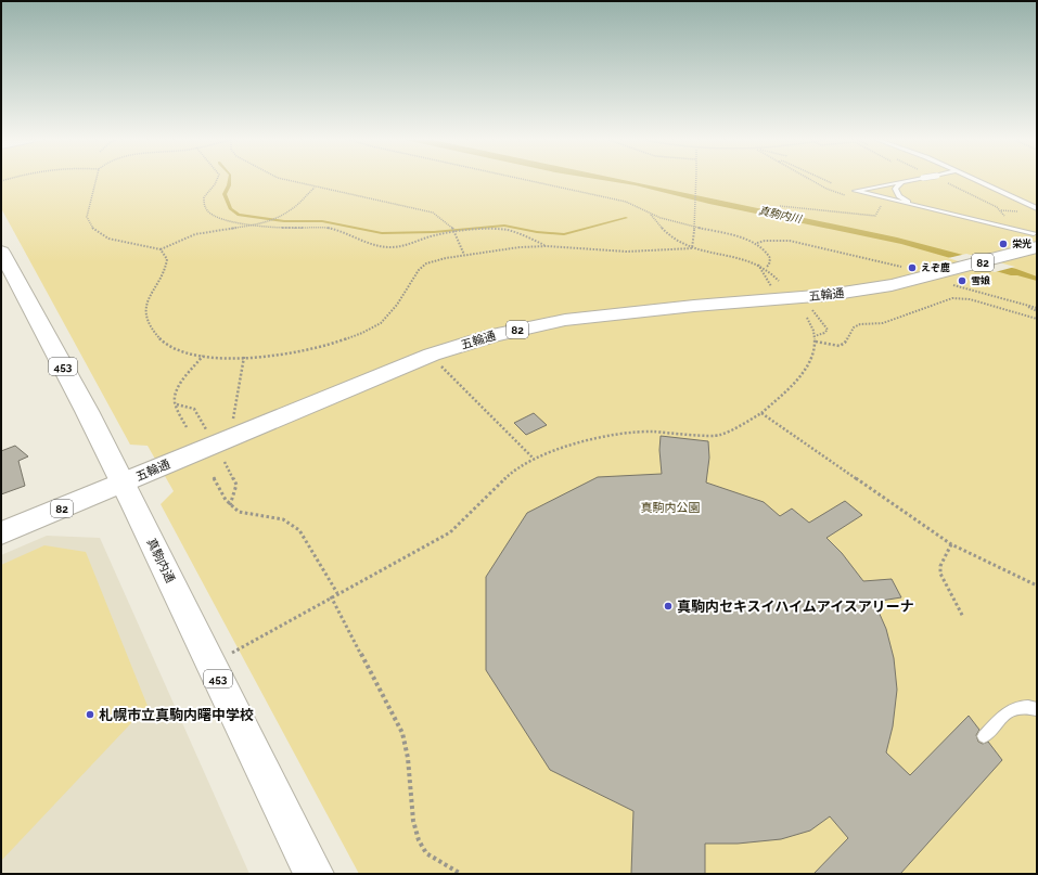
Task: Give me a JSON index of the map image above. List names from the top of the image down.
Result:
{
  "streets": {
    "main road": [
      "82",
      "五輪通",
      "453",
      "真駒内通"
    ]
  },
  "crossings": [
    ["五輪通", "真駒内通"]
  ],
  "water": ["真駒内川"],
  "parks": ["真駒内公園"],
  "places": [
    "栄光",
    "えぞ鹿",
    "雪娘",
    "真駒内セキスイハイムアイスアリーナ",
    "札幌市立真駒内曙中学校"
  ]
}
